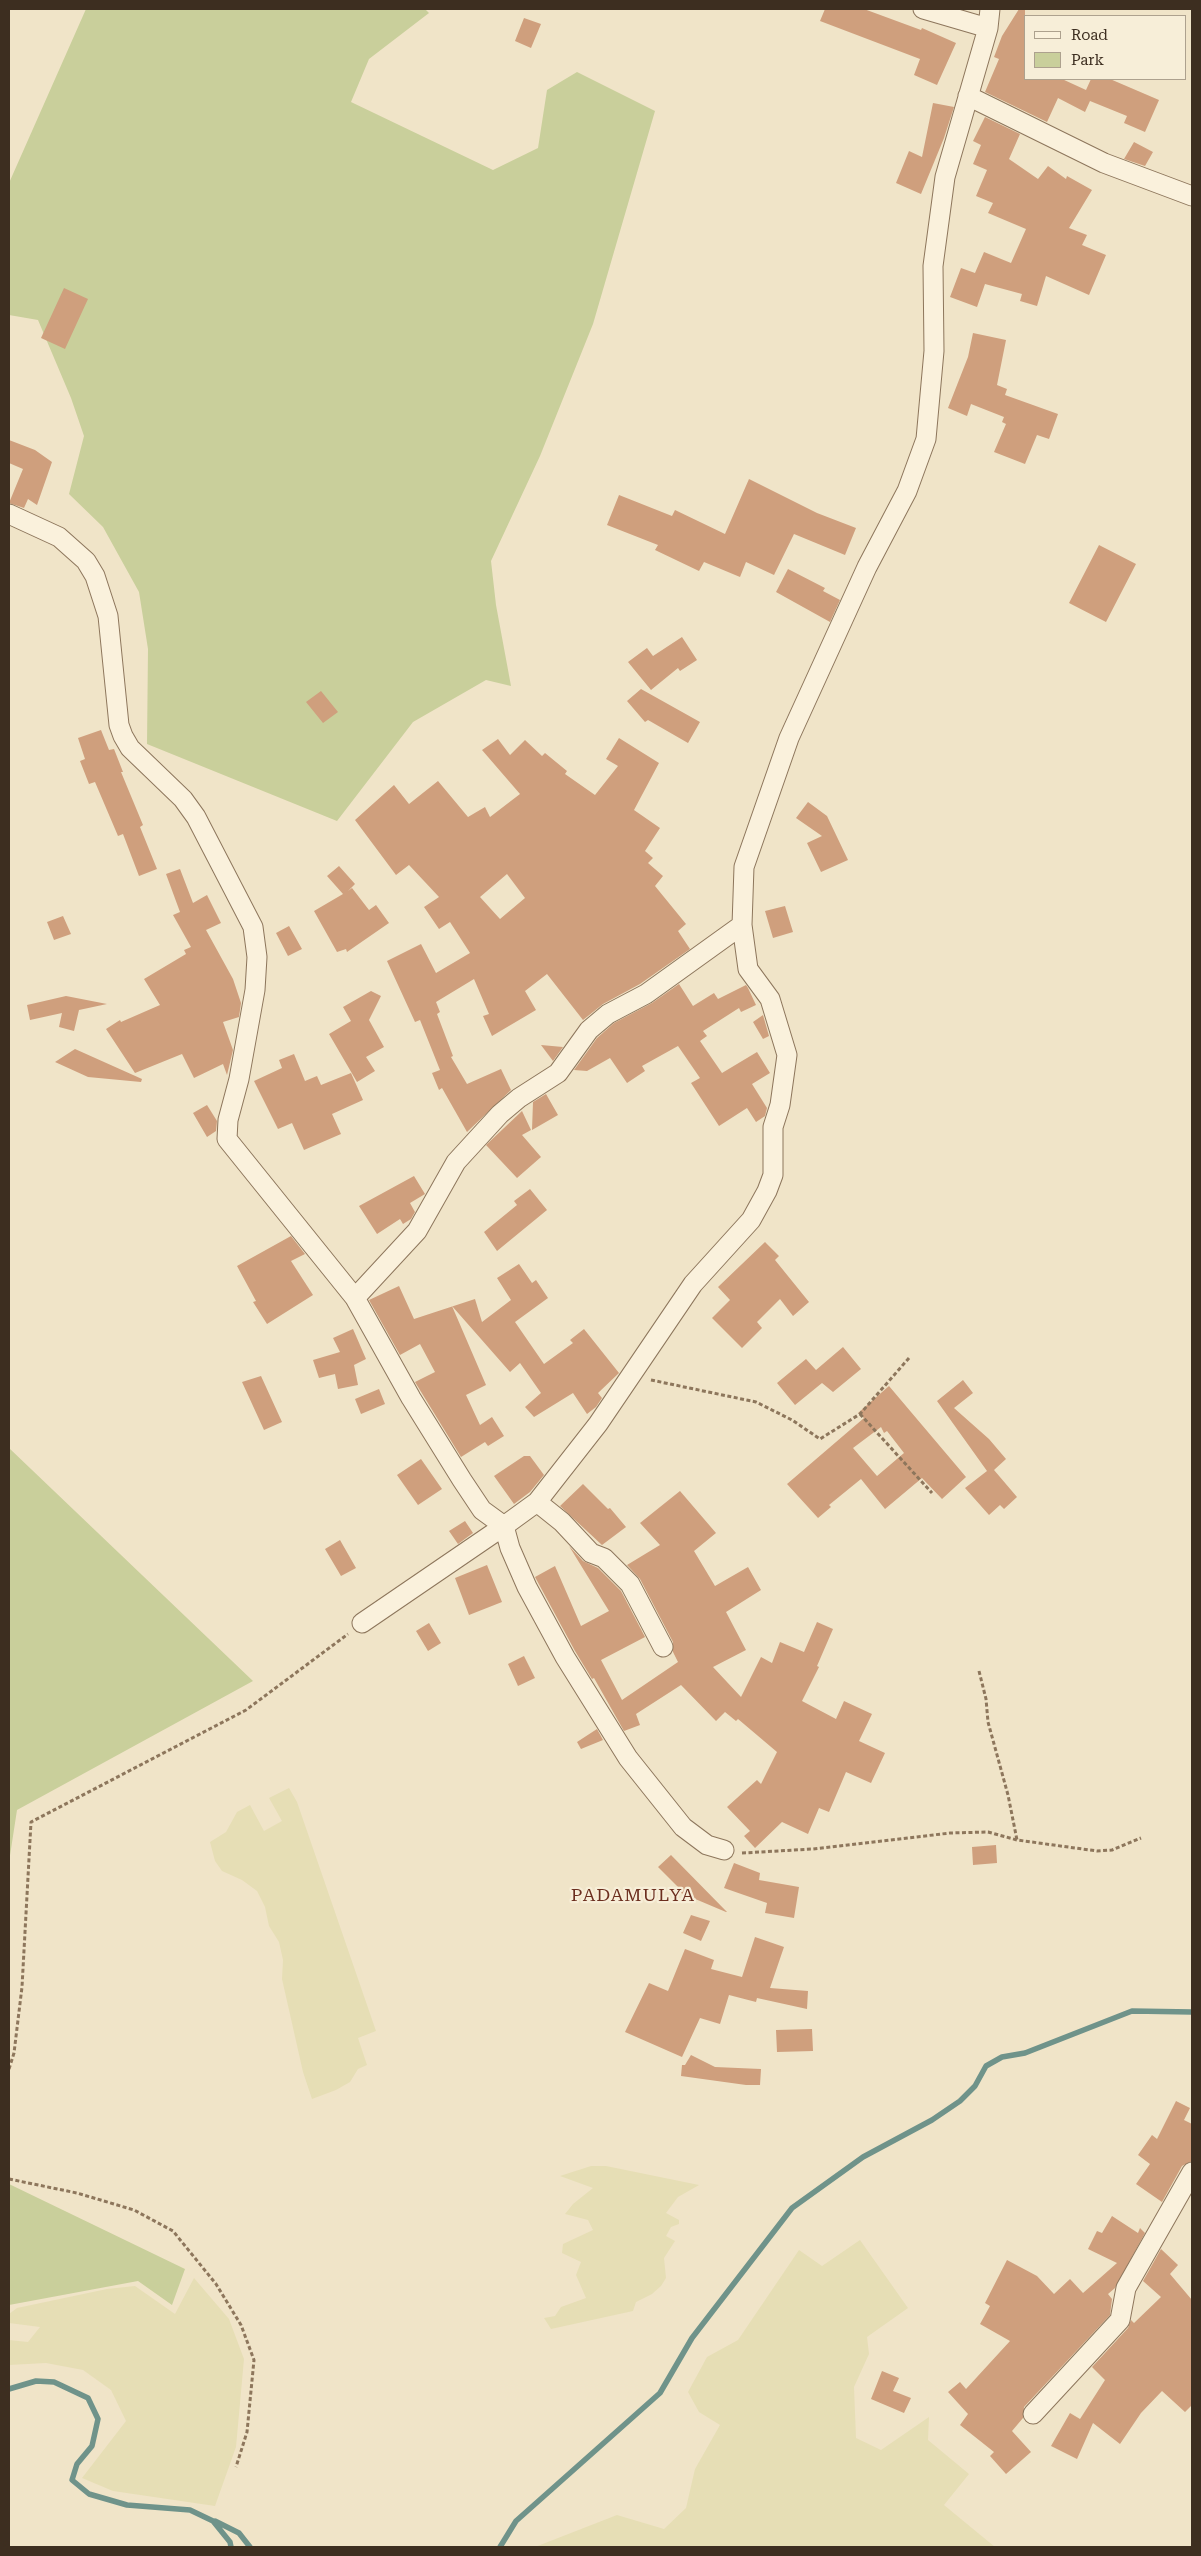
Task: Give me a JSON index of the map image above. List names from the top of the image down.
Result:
{
  "districts": ["PADAMULYA"],
  "legend": ["Road", "Park"]
}
